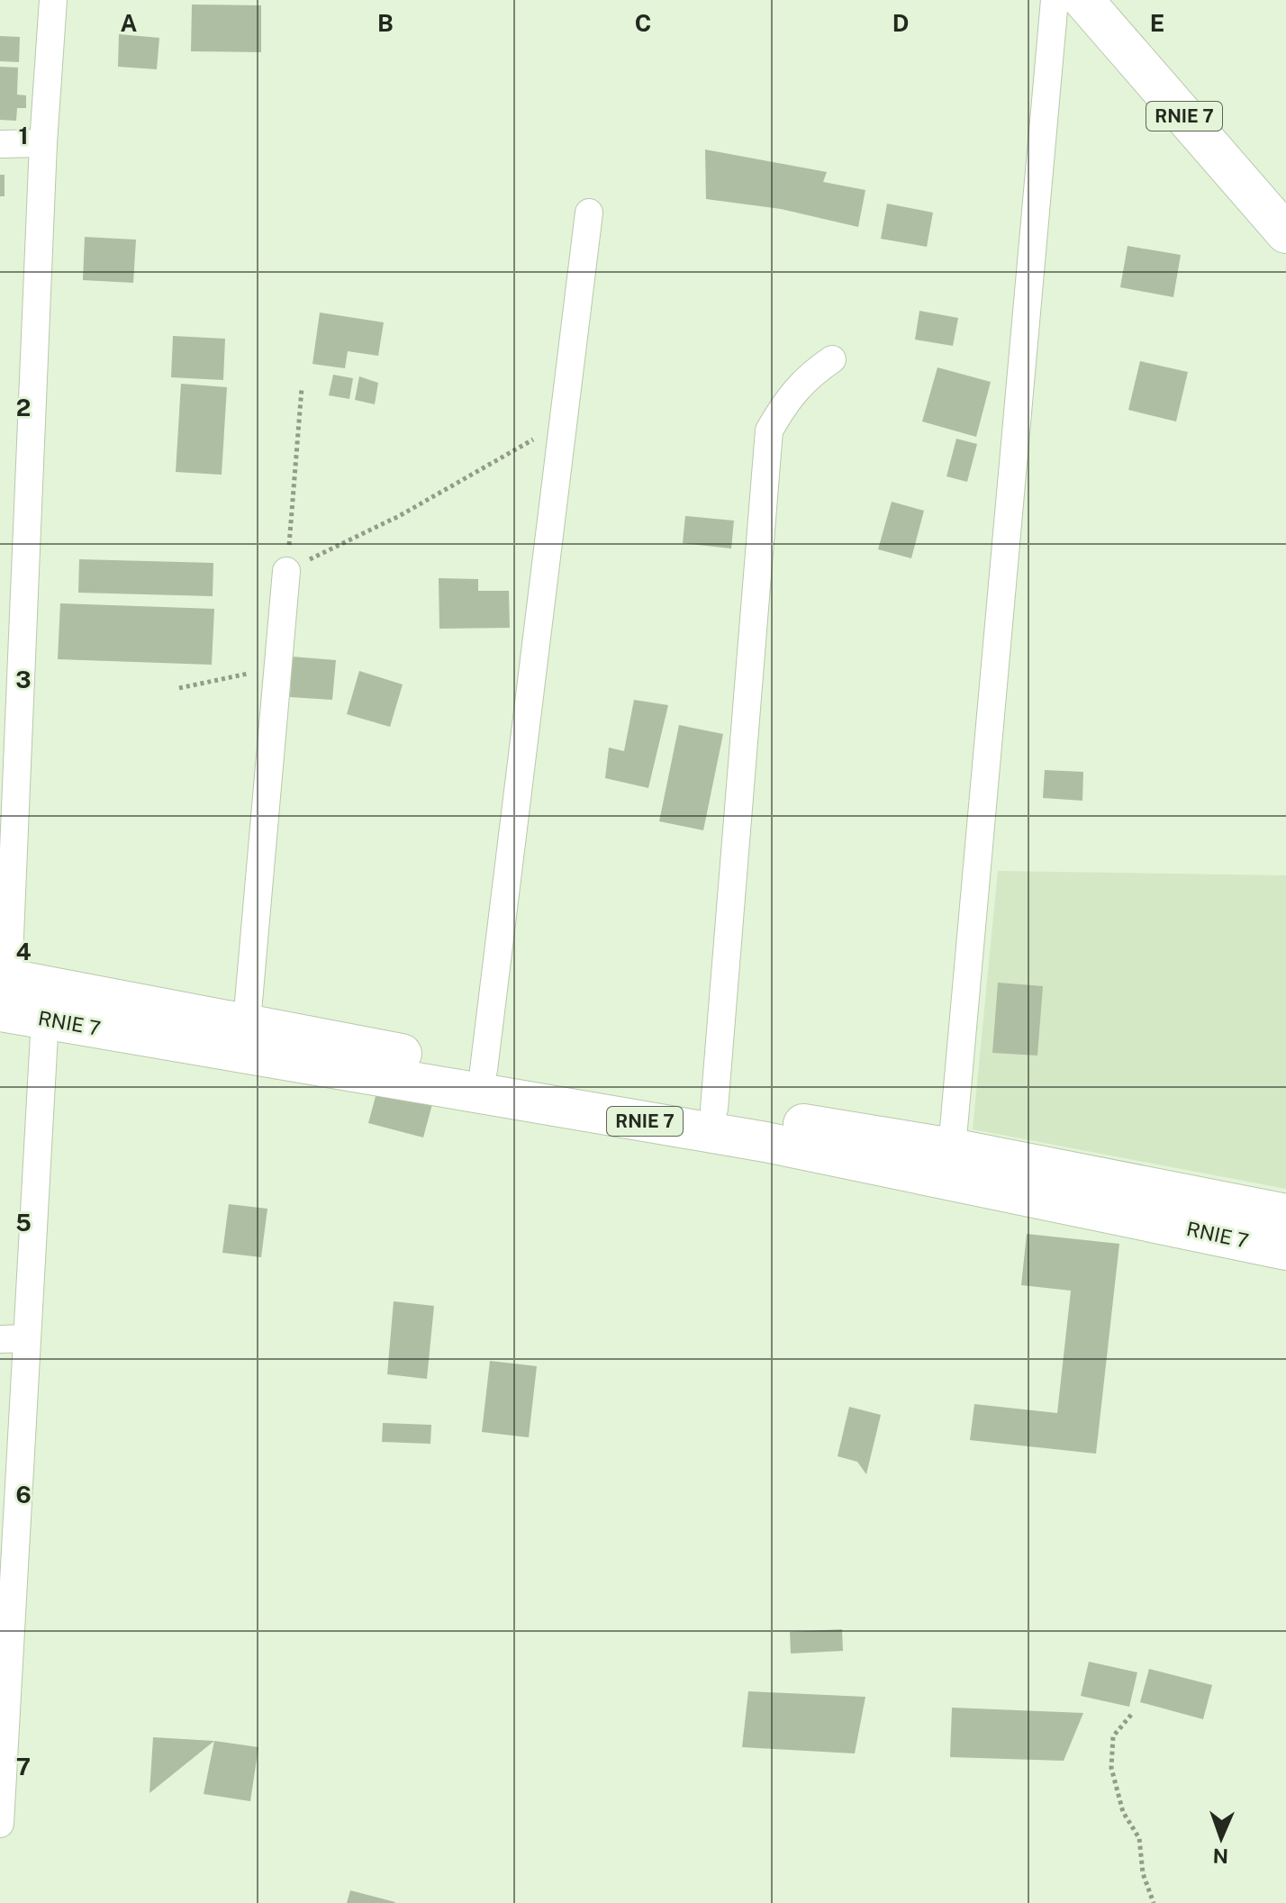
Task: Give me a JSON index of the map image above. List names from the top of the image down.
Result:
{
  "streets": {
    "main road": ["RNIE 7"]
  },
  "north": "bottom",
  "grid": {
    "columns": [
      "A",
      "B",
      "C",
      "D",
      "E"
    ],
    "rows": [
      "1",
      "2",
      "3",
      "4",
      "5",
      "6",
      "7"
    ]
  }
}
